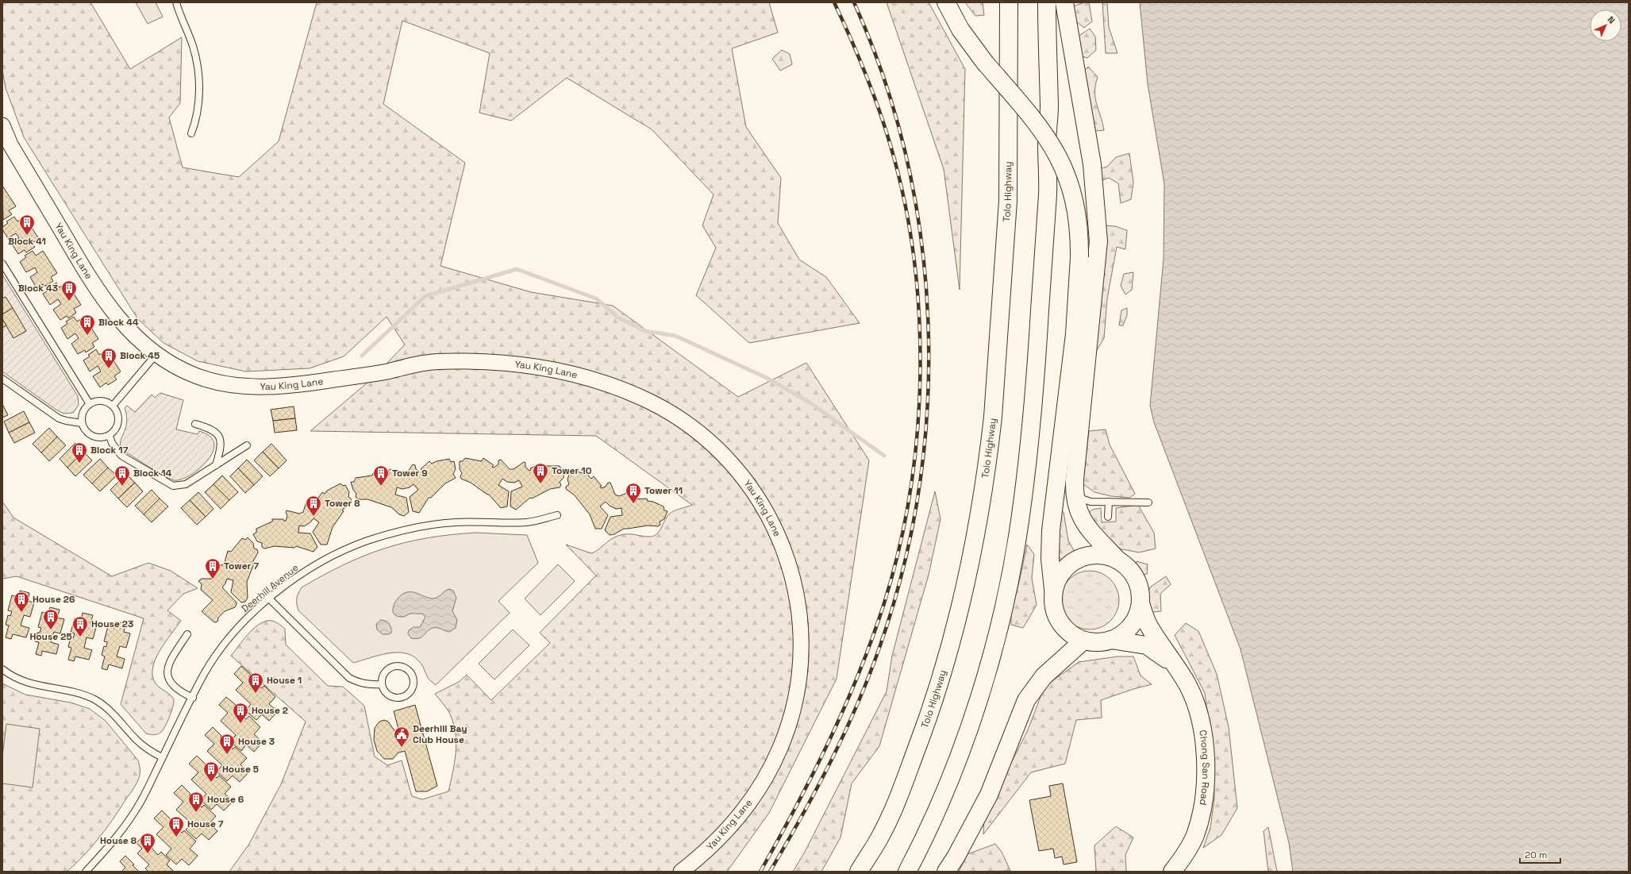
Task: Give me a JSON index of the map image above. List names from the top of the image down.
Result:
{
  "streets": {
    "main road": ["Tolo Highway", "Chong San Road"],
    "street": ["Yau King Lane"],
    "lane": ["Deerhill Avenue"]
  },
  "places": {
    "building": [
      "Block 41",
      "Block 43",
      "Block 44",
      "Block 45",
      "Block 17",
      "Tower 10",
      "Block 14",
      "Tower 9",
      "Tower 11",
      "Tower 8",
      "Tower 7",
      "House 26",
      "House 25",
      "House 23",
      "House 1",
      "House 2",
      "House 3",
      "House 5",
      "House 6",
      "House 7",
      "House 8"
    ],
    "public building": ["Deerhill Bay Club House"]
  },
  "scale_bar": "20 m",
  "north": "top right"
}
